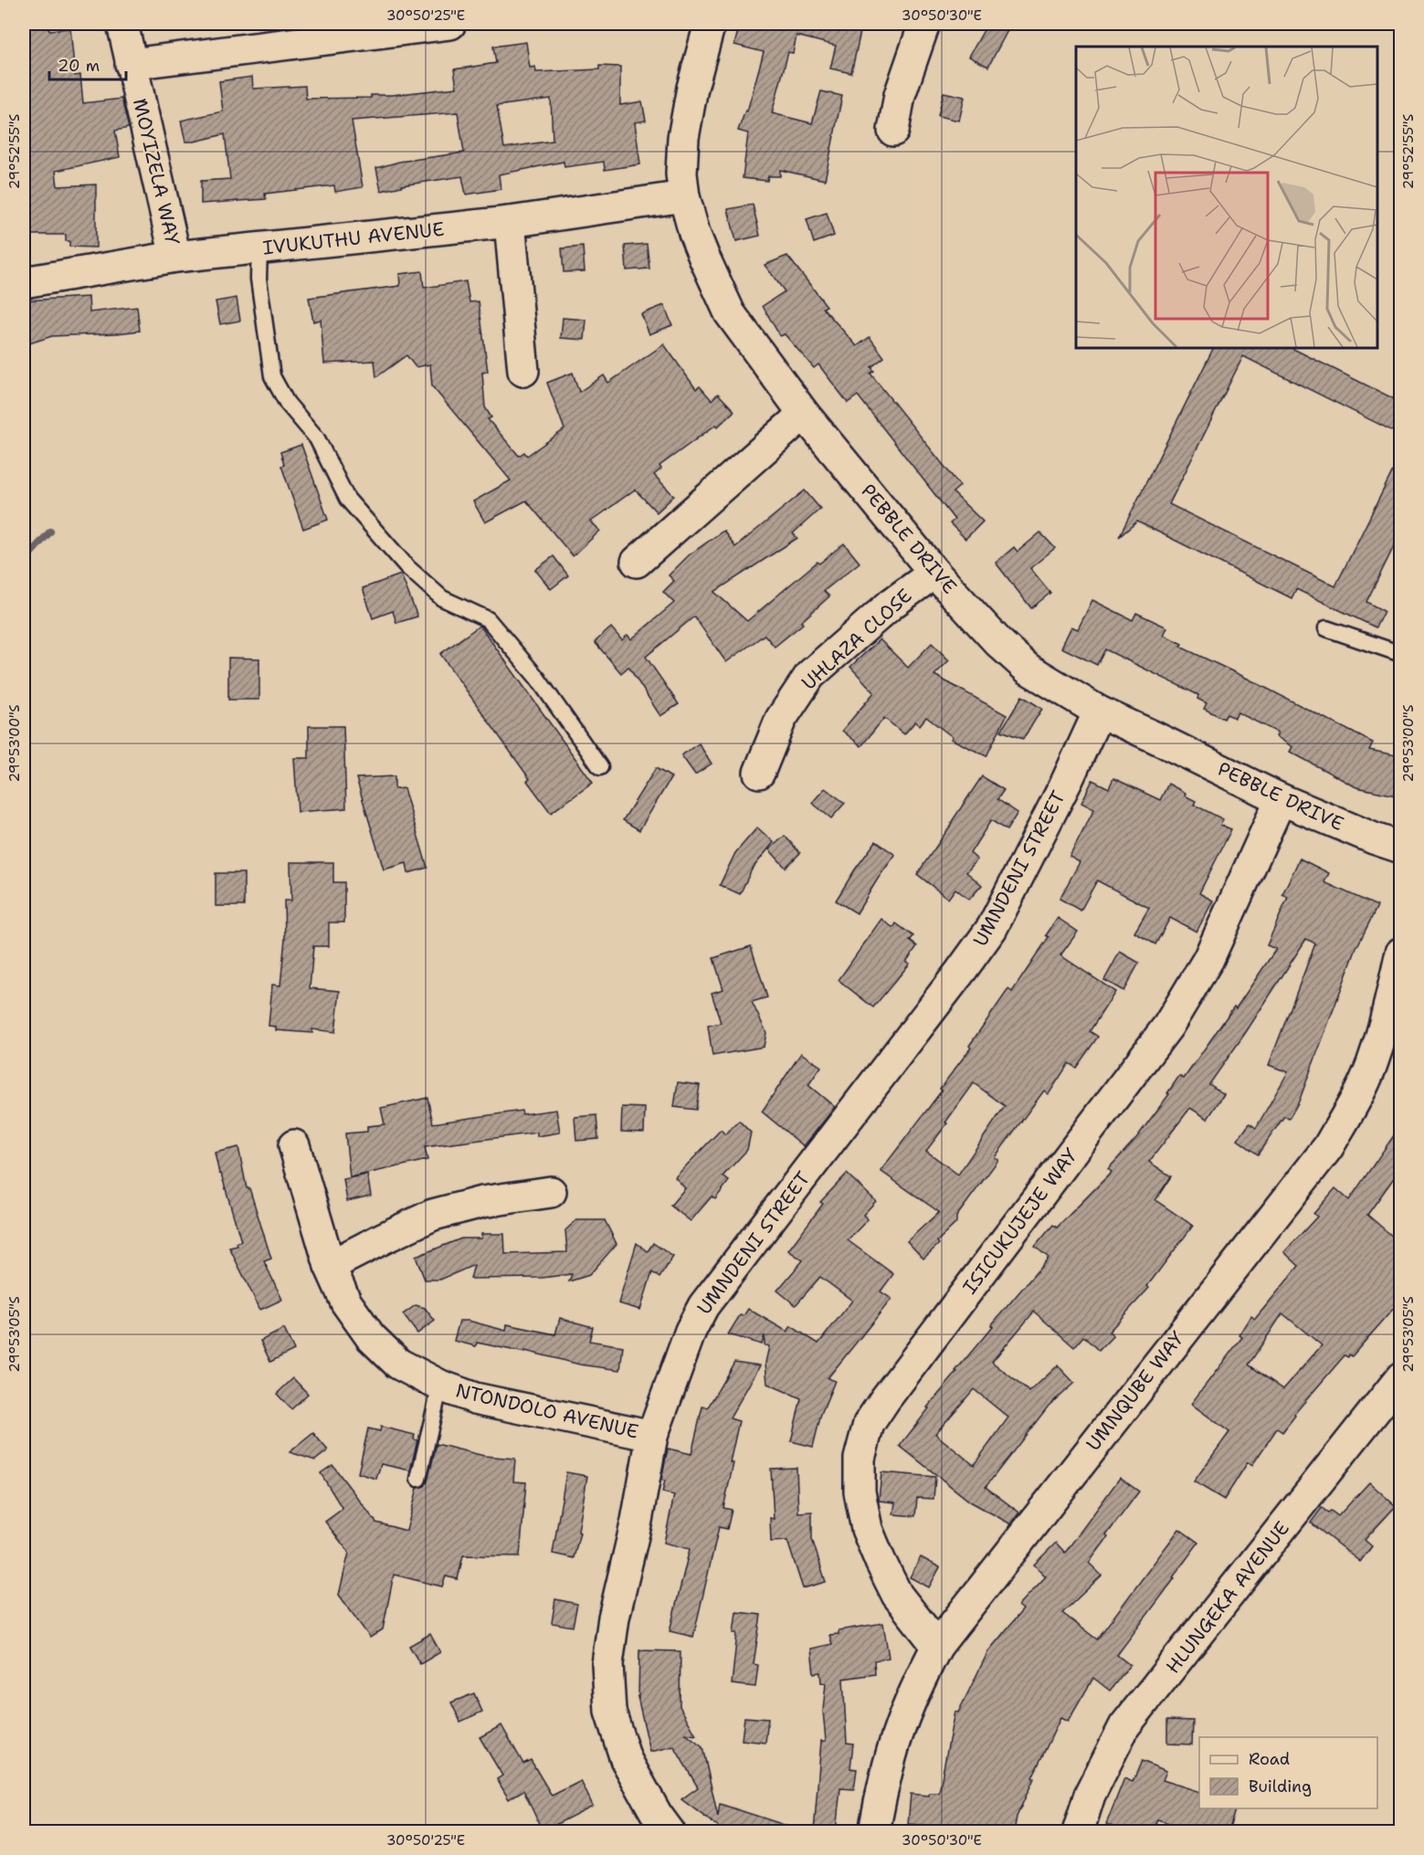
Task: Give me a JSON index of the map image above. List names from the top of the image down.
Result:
{
  "streets": {
    "street": [
      "MOYIZELA WAY",
      "IVUKUTHU AVENUE",
      "PEBBLE DRIVE",
      "UHLAZA CLOSE",
      "UMNDENI STREET",
      "ISICUKUJEJE WAY",
      "UMNQUBE WAY",
      "NTONDOLO AVENUE",
      "HLUNGEKA AVENUE"
    ]
  },
  "crossings": [
    ["MOYIZELA WAY", "IVUKUTHU AVENUE"],
    ["IVUKUTHU AVENUE", "PEBBLE DRIVE"],
    ["PEBBLE DRIVE", "UHLAZA CLOSE"],
    ["PEBBLE DRIVE", "UMNDENI STREET"],
    ["PEBBLE DRIVE", "ISICUKUJEJE WAY"],
    ["UMNDENI STREET", "NTONDOLO AVENUE"],
    ["ISICUKUJEJE WAY", "UMNQUBE WAY"]
  ],
  "legend": ["Road", "Building"],
  "scale_bar": "20 m",
  "coordinates": [
    "30°50'25\"E",
    "30°50'30\"E",
    "29°52'55\"S",
    "29°53'00\"S",
    "29°53'05\"S"
  ]
}
